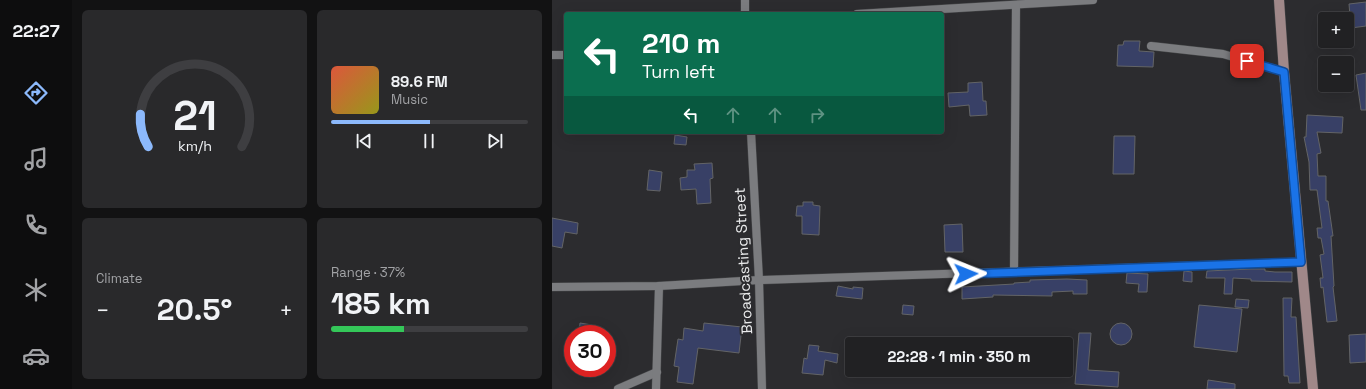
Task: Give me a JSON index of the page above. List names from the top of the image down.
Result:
{
  "streets": {
    "street": ["Broadcasting Street"]
  },
  "page": {
    "tabs": "22:27",
    "map_buttons": ["+", "−"],
    "turn": ["210 m", "Turn left"],
    "song": ["89.6 FM", "Music"],
    "tile": [
      "Climate",
      ["Range · 37%", "185 km"]
    ],
    "heat": ["−", "20.5°", "+"],
    "limit": "30",
    "trip": "22:28 · 1 min · 350 m",
    "gauge": ["21", "km/h"]
  }
}
